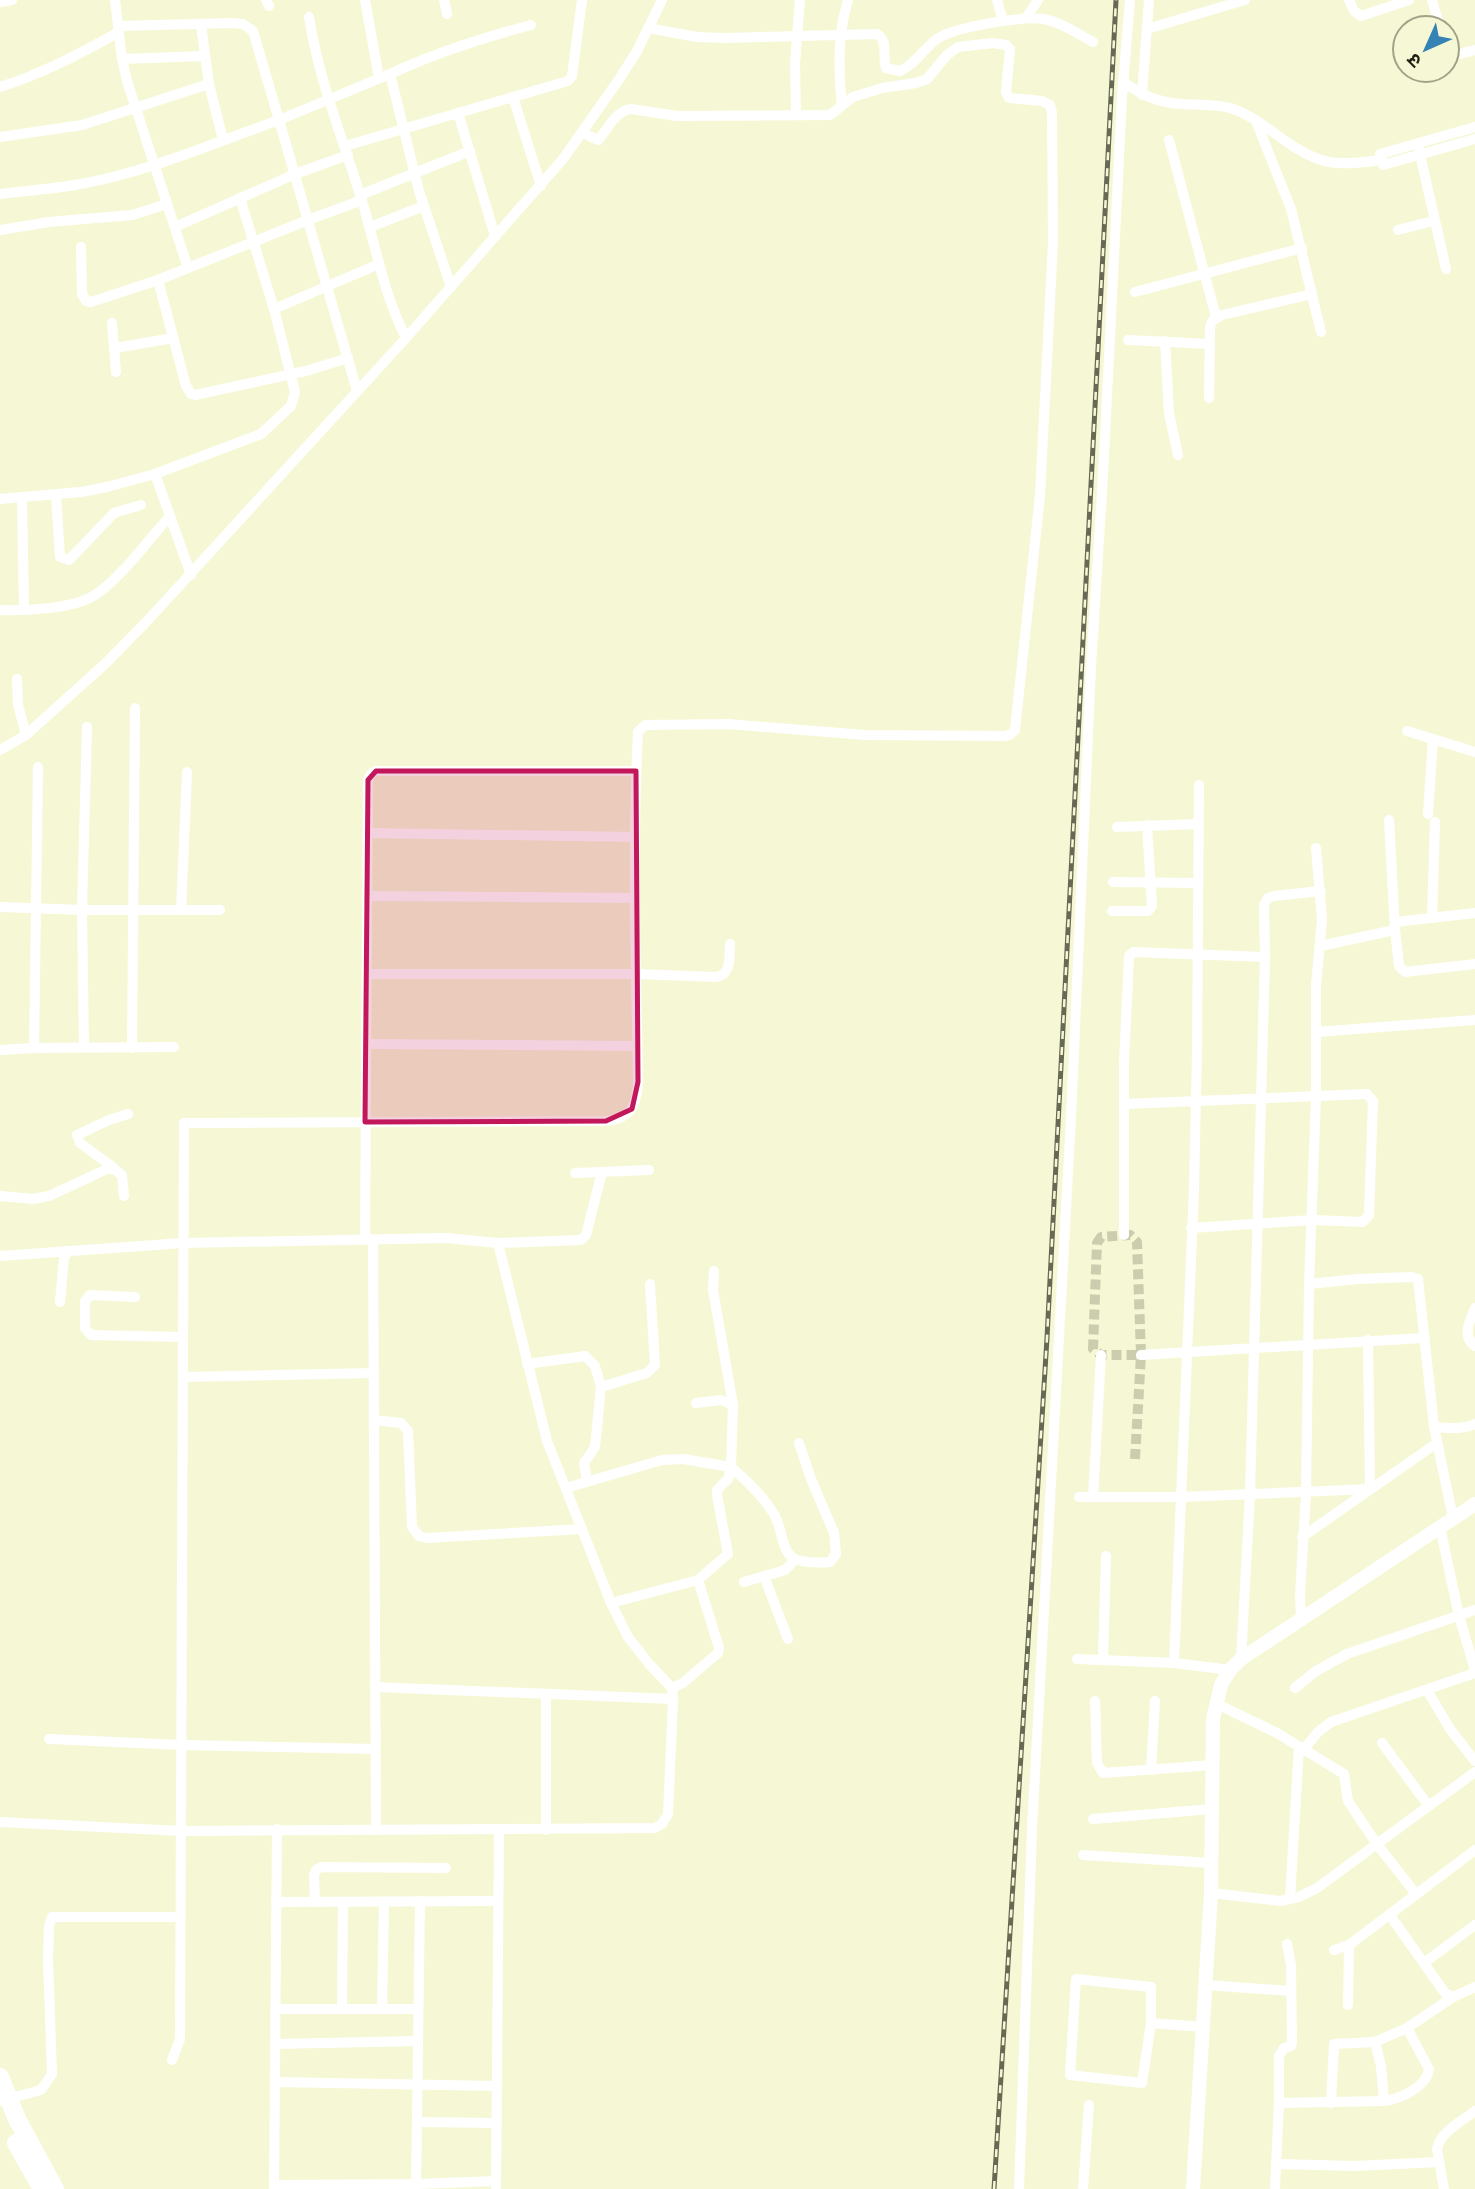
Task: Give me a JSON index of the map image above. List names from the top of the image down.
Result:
{
  "north": "bottom left"
}
